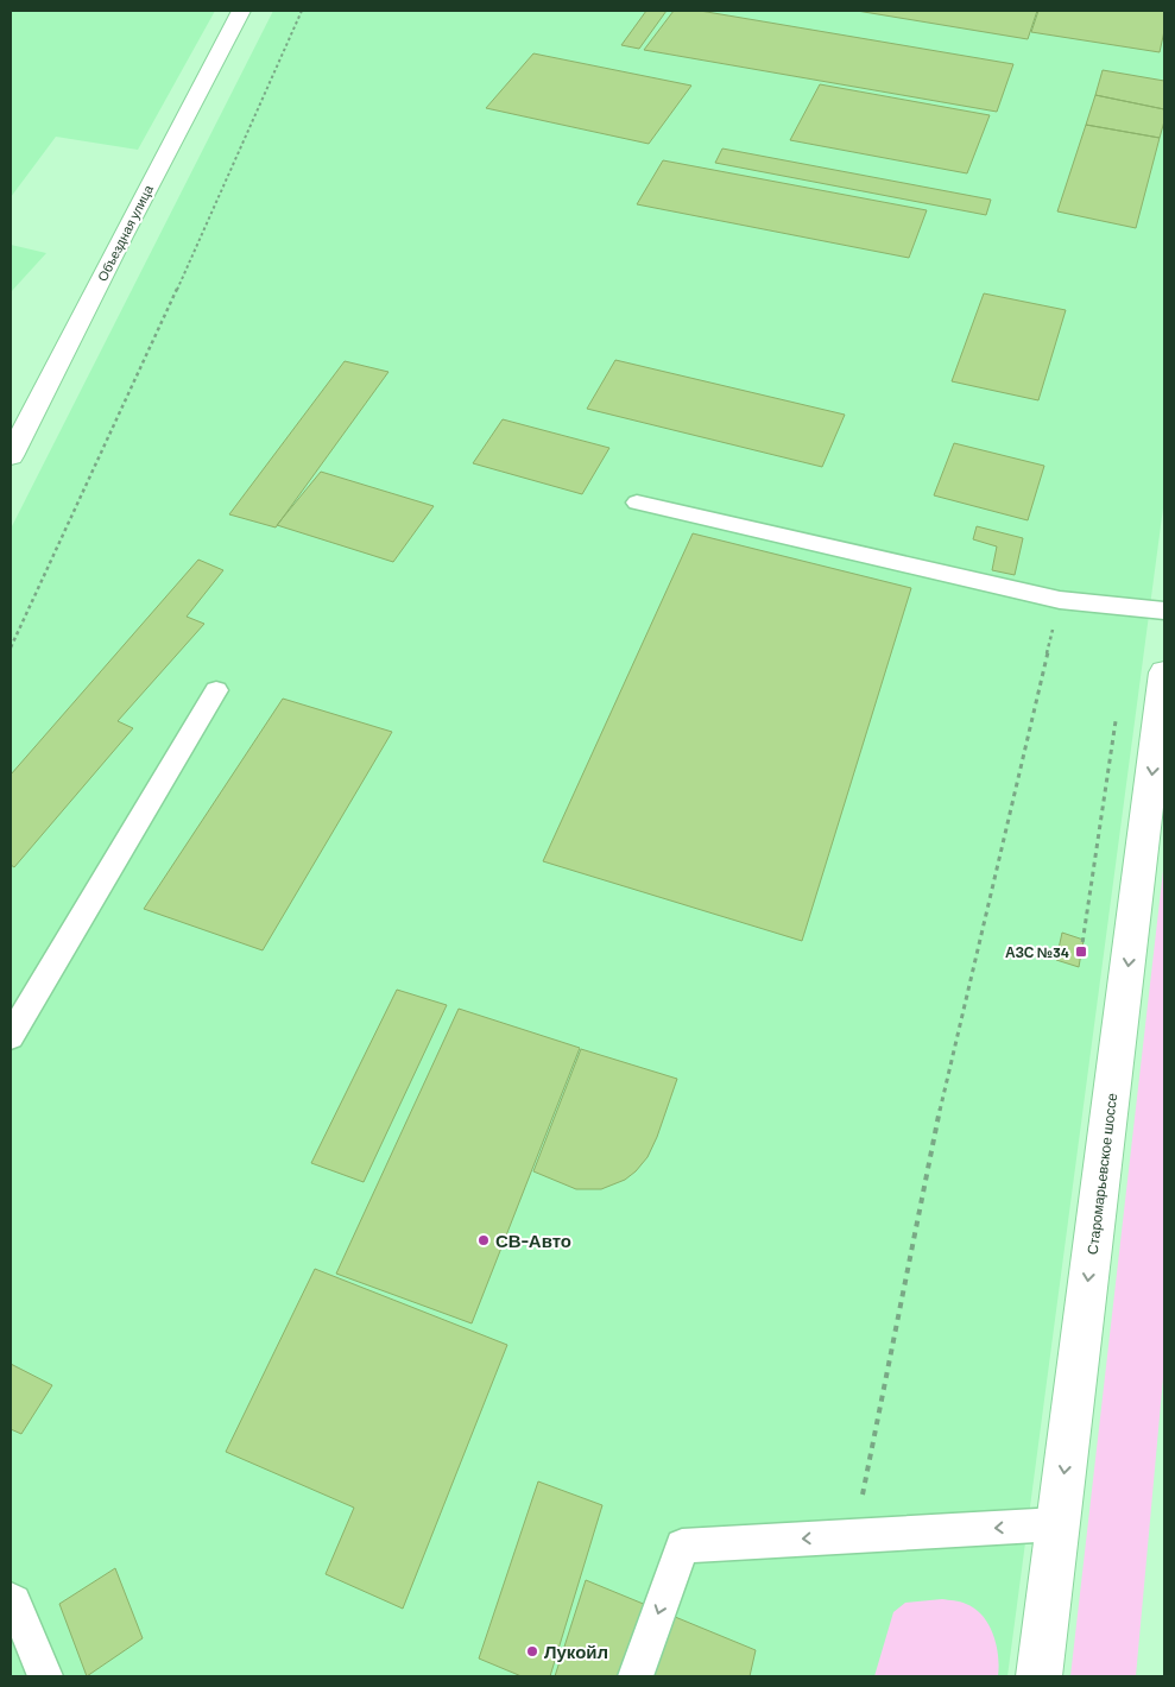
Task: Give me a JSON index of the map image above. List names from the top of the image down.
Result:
{
  "streets": {
    "main road": ["Объездная улица", "Старомарьевское шоссе"]
  },
  "one_way": ["Старомарьевское шоссе"],
  "places": {
    "transit": ["АЗС №34"],
    "other": ["СВ-Авто", "Лукойл"]
  }
}
